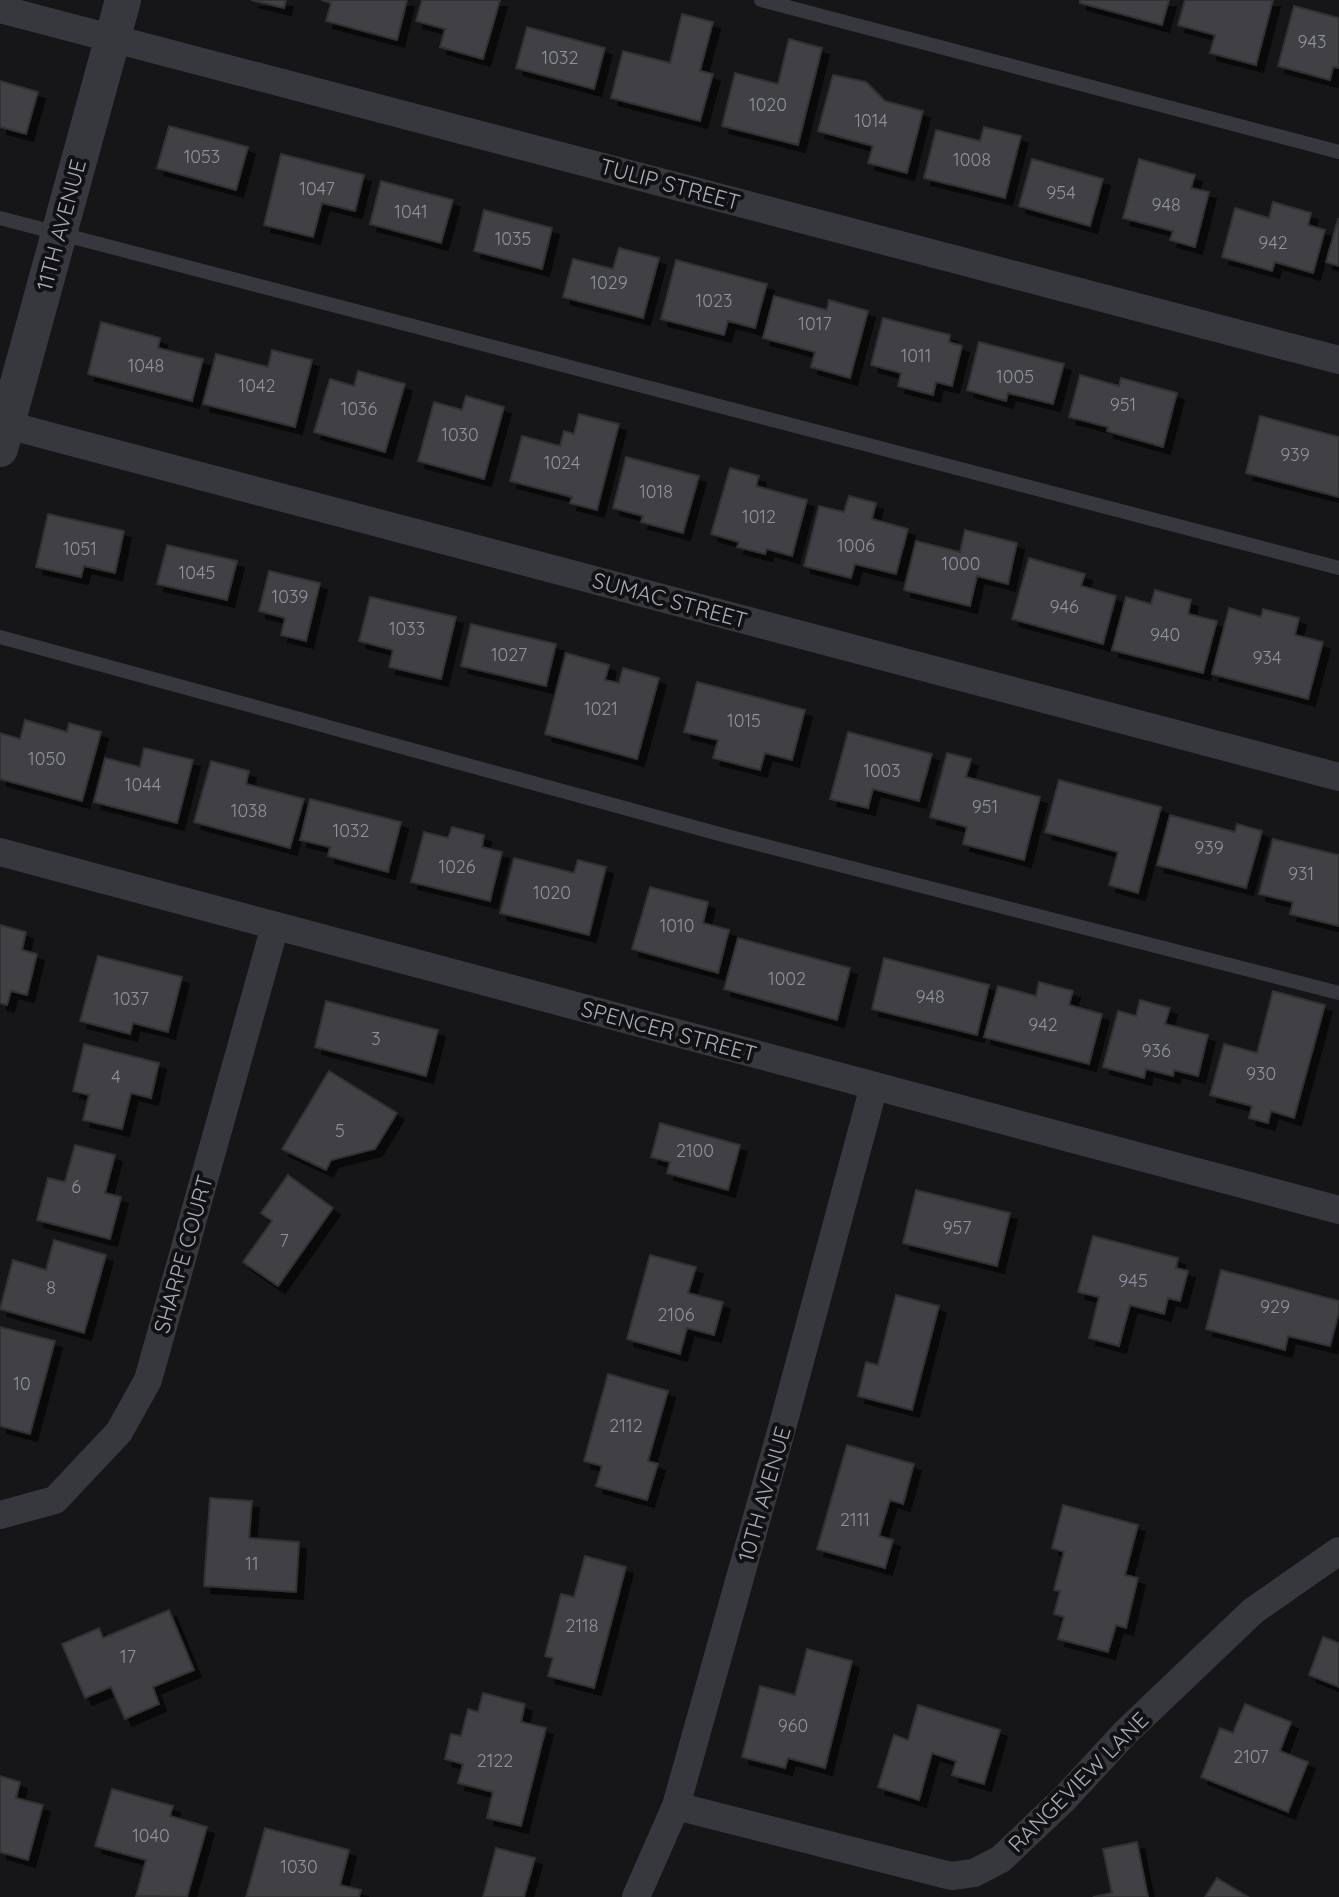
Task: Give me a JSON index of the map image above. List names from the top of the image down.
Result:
{
  "streets": {
    "street": [
      "TULIP STREET",
      "11TH AVENUE",
      "SUMAC STREET",
      "SPENCER STREET",
      "SHARPE COURT",
      "10TH AVENUE",
      "RANGEVIEW LANE"
    ]
  },
  "crossings": [
    ["TULIP STREET", "11TH AVENUE"],
    ["11TH AVENUE", "SUMAC STREET"],
    ["SPENCER STREET", "SHARPE COURT"],
    ["SPENCER STREET", "10TH AVENUE"],
    ["10TH AVENUE", "RANGEVIEW LANE"]
  ],
  "house_numbers": [
    "943",
    "1032",
    "1020",
    "1014",
    "1053",
    "1008",
    "1047",
    "954",
    "948",
    "1041",
    "1035",
    "942",
    "1029",
    "1023",
    "1017",
    "1011",
    "1048",
    "1005",
    "1042",
    "951",
    "1036",
    "1030",
    "939",
    "1024",
    "1018",
    "1012",
    "1006",
    "1051",
    "1000",
    "1045",
    "1039",
    "946",
    "1033",
    "940",
    "1027",
    "934",
    "1021",
    "1015",
    "1050",
    "1003",
    "1044",
    "951",
    "1038",
    "1032",
    "939",
    "1026",
    "931",
    "1020",
    "1010",
    "1002",
    "948",
    "1037",
    "942",
    "3",
    "936",
    "930",
    "4",
    "5",
    "2100",
    "6",
    "957",
    "7",
    "945",
    "8",
    "929",
    "2106",
    "10",
    "2112",
    "2111",
    "11",
    "2118",
    "17",
    "960",
    "2107",
    "2122",
    "1040",
    "1030"
  ]
}
